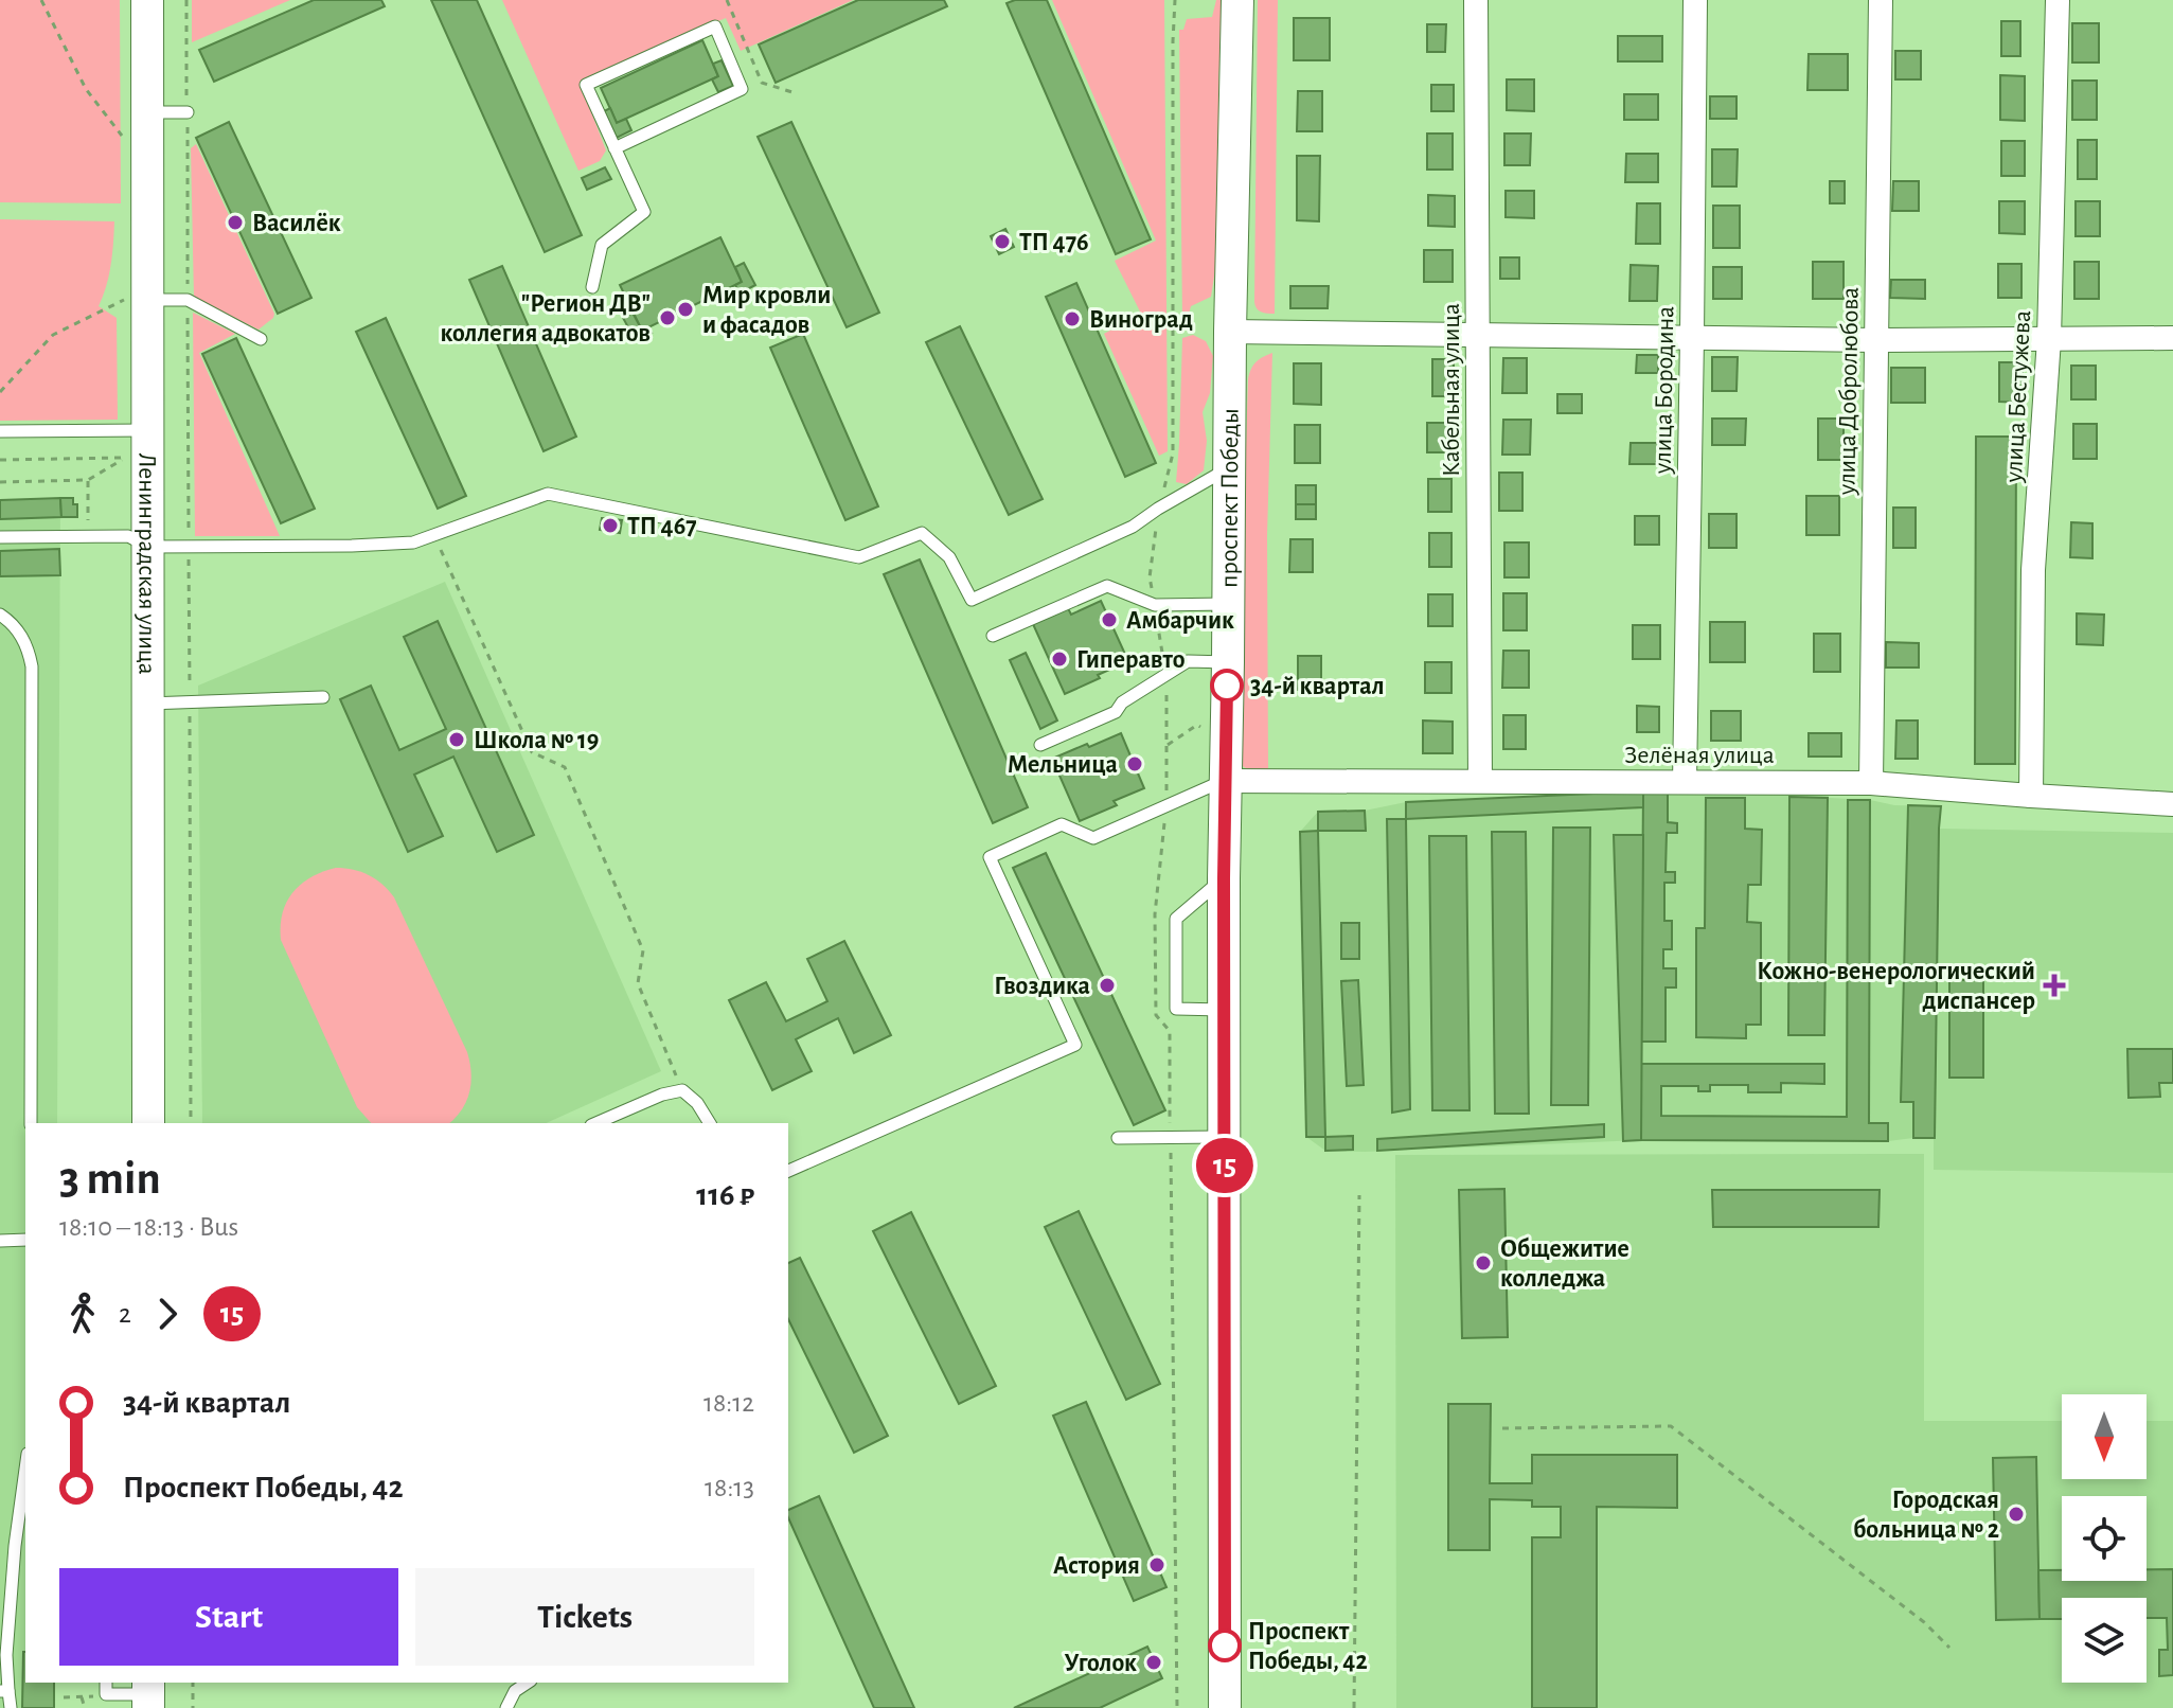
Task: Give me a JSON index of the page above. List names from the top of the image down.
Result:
{
  "streets": {
    "street": [
      "Кабельная улица",
      "улица Бородина",
      "улица Добролюбова",
      "улица Бестужева",
      "проспект Победы",
      "Ленинградская улица",
      "Зелёная улица"
    ]
  },
  "crossings": [
    ["Кабельная улица", "Зелёная улица"],
    ["улица Бородина", "Зелёная улица"],
    ["улица Добролюбова", "Зелёная улица"],
    ["улица Бестужева", "Зелёная улица"],
    ["проспект Победы", "Зелёная улица"]
  ],
  "places": {
    "other": [
      "Василёк",
      "ТП 476",
      "Мир кровли и фасадов",
      "\"Регион ДВ\" коллегия адвокатов",
      "Виноград",
      "ТП 467",
      "Амбарчик",
      "Гиперавто",
      "34-й квартал",
      "Школа № 19",
      "Мельница",
      "Гвоздика",
      "Общежитие колледжа",
      "Городская больница № 2",
      "Астория",
      "Проспект Победы, 42",
      "Уголок"
    ],
    "health": ["Кожно-венерологический диспансер"]
  },
  "lines": ["bus line 15"],
  "north": "bottom",
  "page": {
    "on_map": "15",
    "heading": ["3 min", "18:10 – 18:13 · Bus", "116 ₽"],
    "legs": ["2", "15"],
    "list": [
      {
        "name": "34-й квартал",
        "value": "18:12"
      },
      {
        "name": "Проспект Победы, 42",
        "value": "18:13"
      }
    ],
    "buttons": ["Start", "Tickets"]
  }
}
